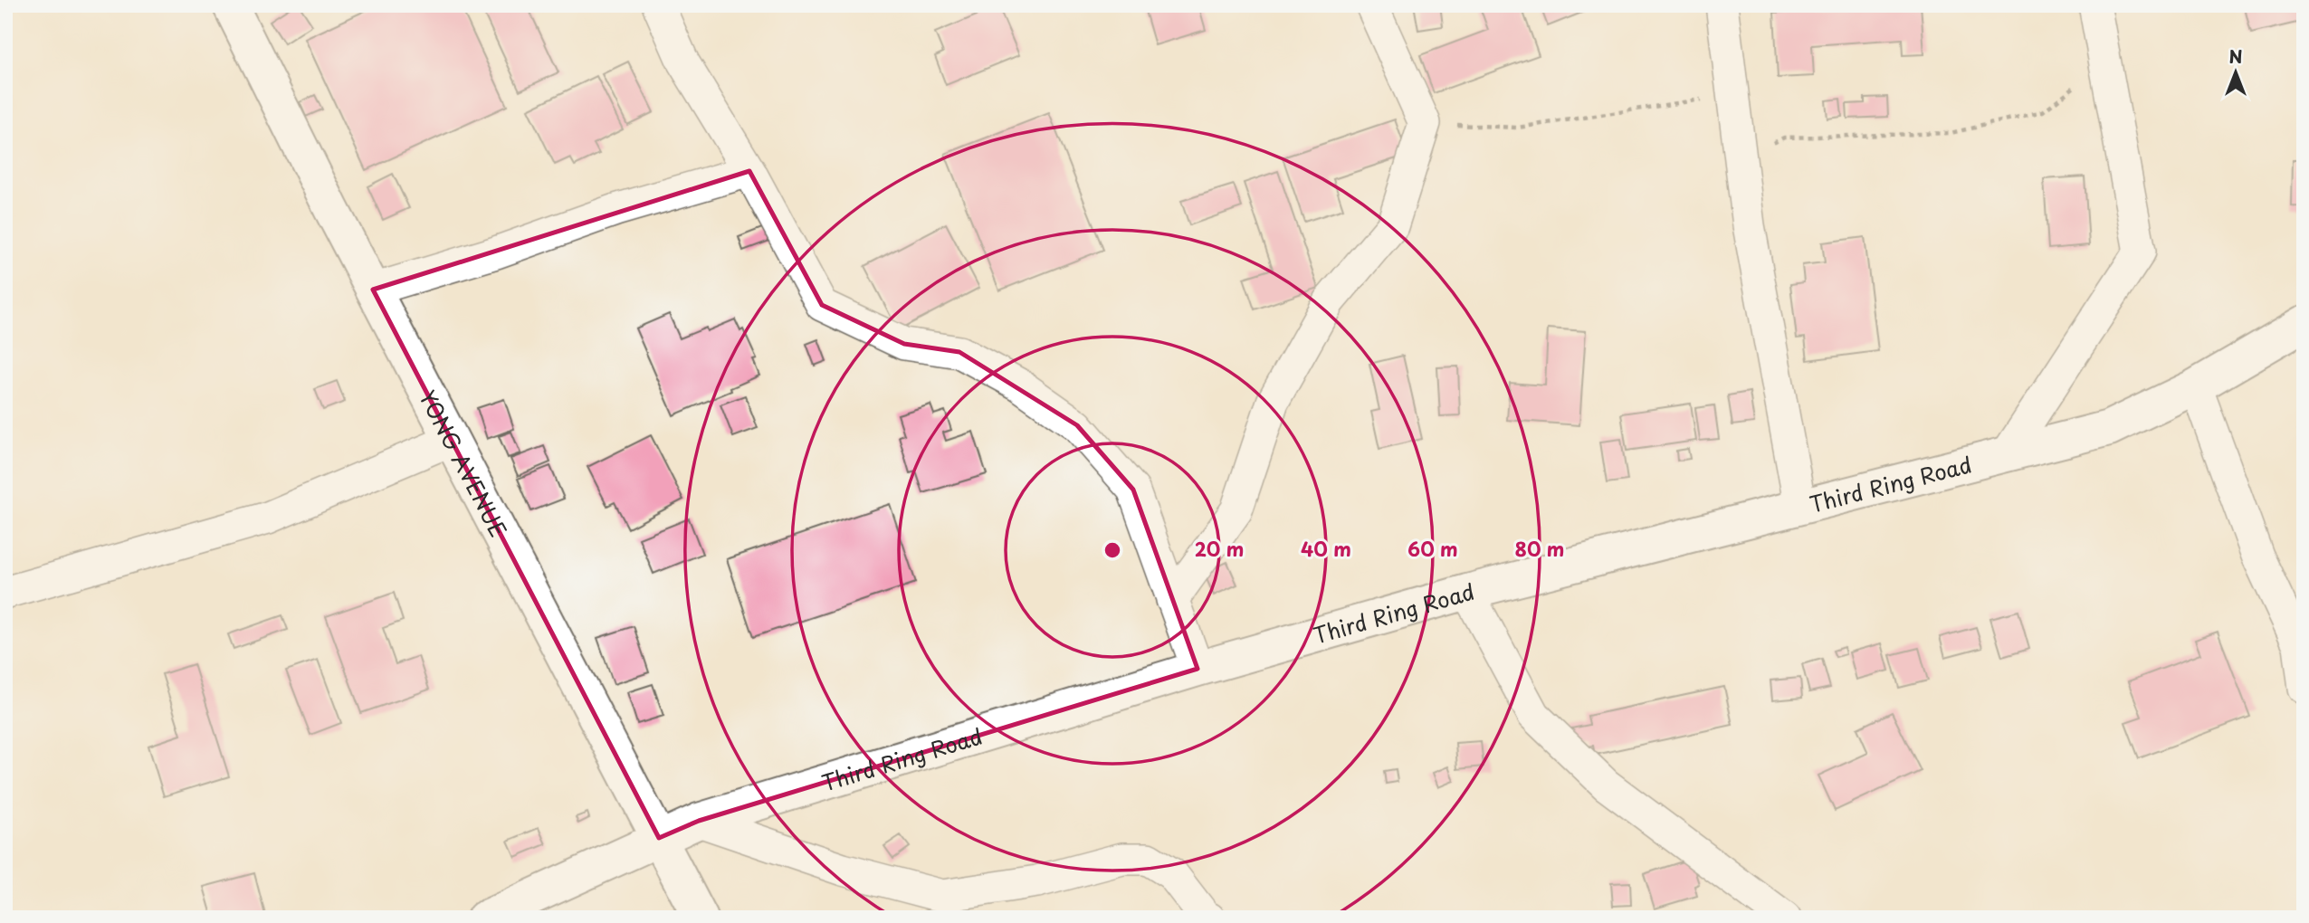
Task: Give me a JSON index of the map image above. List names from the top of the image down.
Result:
{
  "streets": {
    "street": ["YONG AVENUE", "Third Ring Road"]
  },
  "crossings": [
    ["YONG AVENUE", "Third Ring Road"]
  ],
  "north": "top",
  "rings": [
    "20 m",
    "40 m",
    "60 m",
    "80 m"
  ]
}
